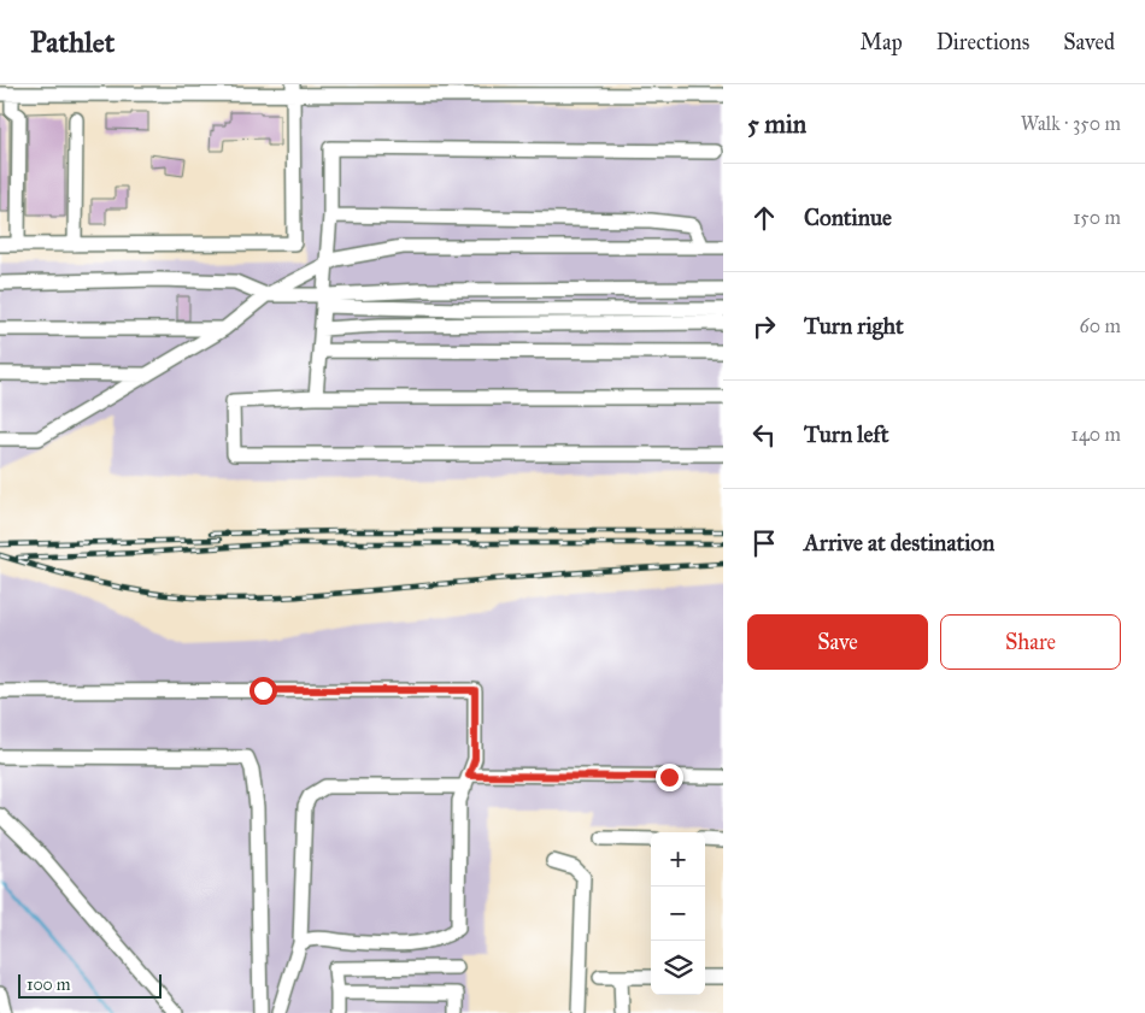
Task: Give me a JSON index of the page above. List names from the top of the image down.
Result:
{
  "scale_bar": "100 m",
  "page": {
    "header": "Pathlet",
    "nav": ["Map", "Directions", "Saved"],
    "heading": ["5 min", "Walk · 350 m"],
    "list": [
      ["Continue", "150 m"],
      ["Turn right", "60 m"],
      ["Turn left", "140 m"],
      "Arrive at destination"
    ],
    "buttons": ["Save", "Share"],
    "map_buttons": ["+", "−"],
    "scale": "100 m"
  }
}
